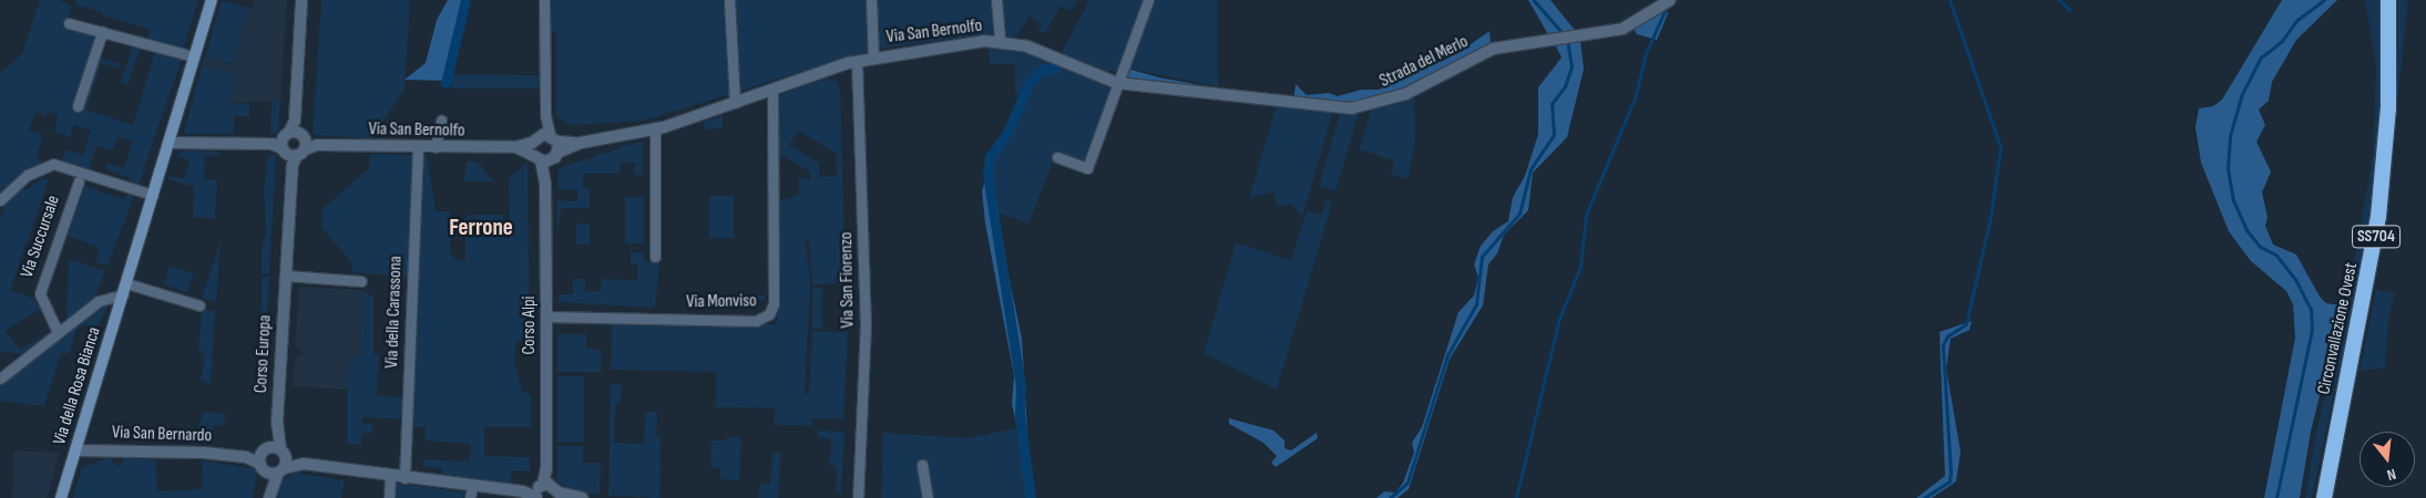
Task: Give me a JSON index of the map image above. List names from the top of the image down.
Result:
{
  "streets": {
    "highway": ["SS704", "Circonvallazione Ovest"],
    "main road": ["Via della Rosa Bianca"],
    "street": [
      "Via San Bernolfo",
      "Strada del Merlo",
      "Via Succursale",
      "Via San Fiorenzo",
      "Via Monviso",
      "Via della Carassona",
      "Corso Alpi",
      "Corso Europa",
      "Via San Bernardo"
    ]
  },
  "crossings": [
    ["Via San Bernolfo", "Strada del Merlo"],
    ["Via San Bernolfo", "Via San Fiorenzo"],
    ["Via San Bernolfo", "Via Monviso"],
    ["Via San Bernolfo", "Via della Carassona"],
    ["Via San Bernolfo", "Corso Alpi"],
    ["Via San Bernolfo", "Corso Europa"],
    ["Via Monviso", "Corso Alpi"],
    ["Via della Rosa Bianca", "Via San Bernardo"]
  ],
  "districts": ["Ferrone"],
  "north": "bottom"
}
